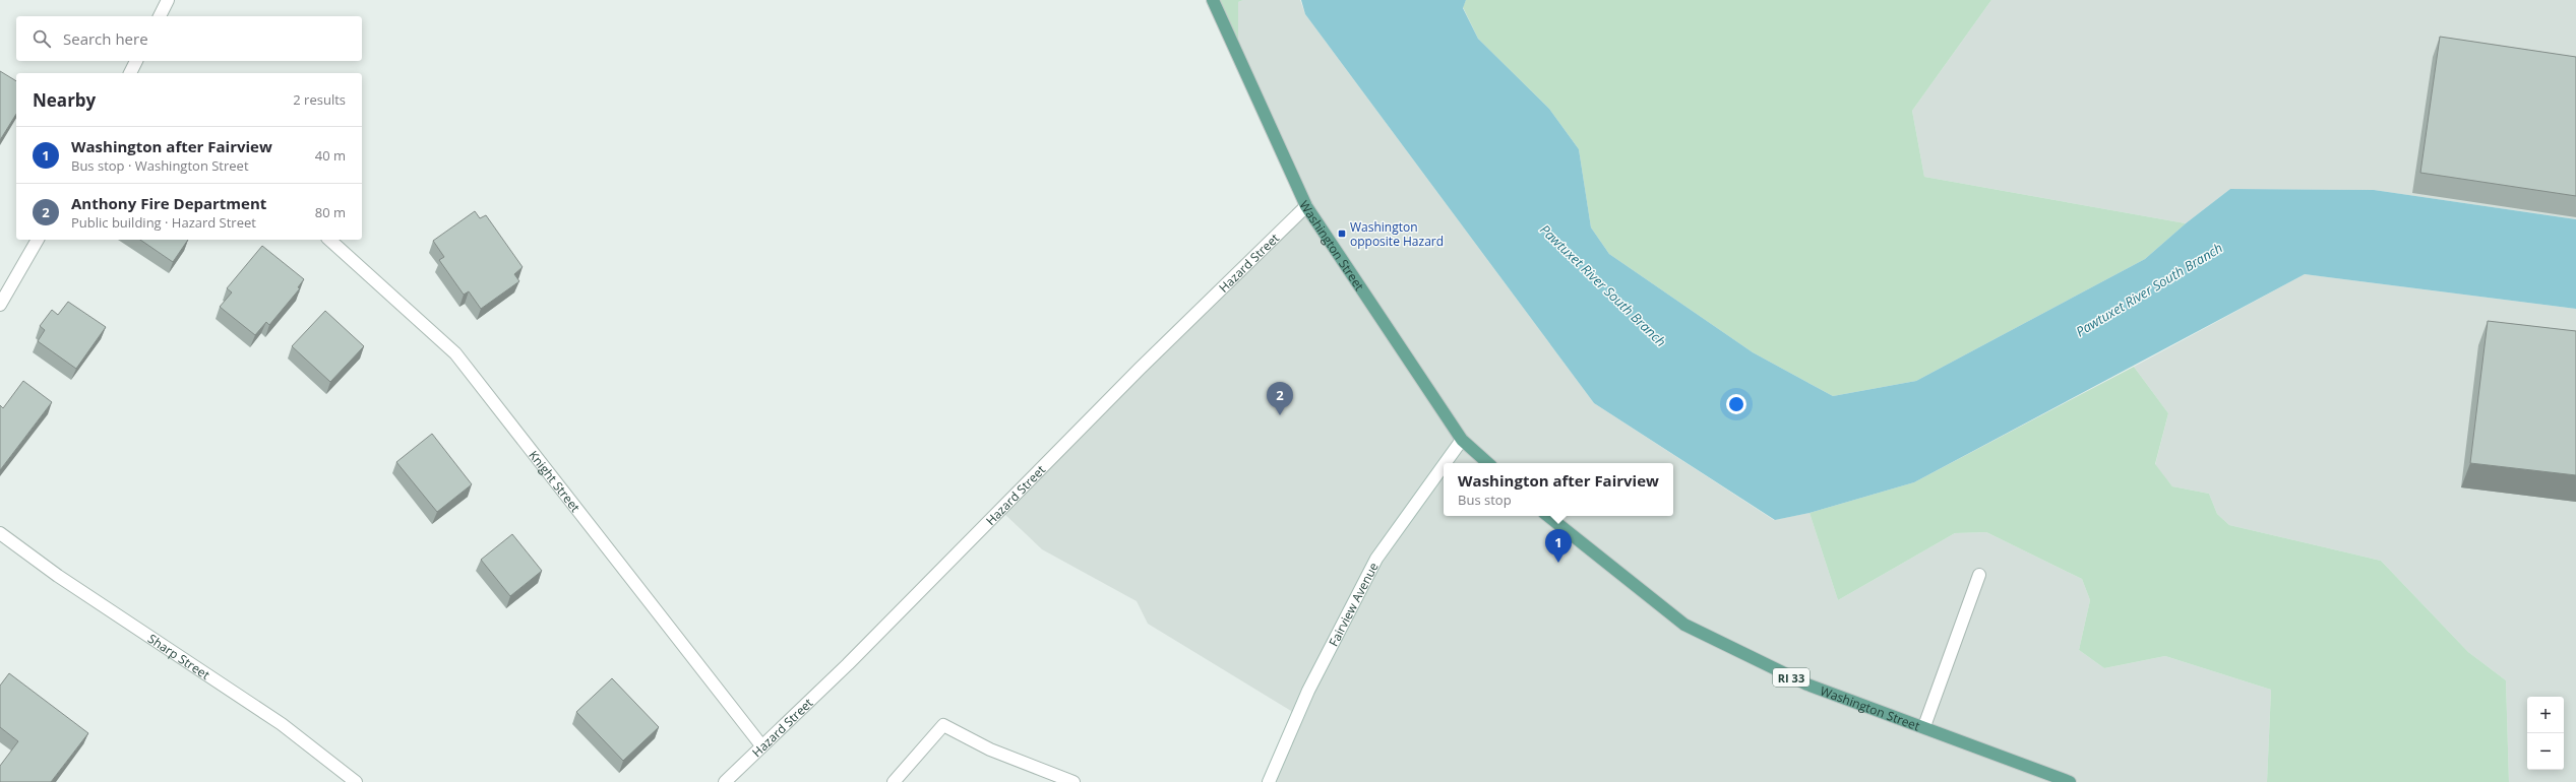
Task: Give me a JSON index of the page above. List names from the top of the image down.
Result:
{
  "streets": {
    "main road": ["Washington Street", "RI 33"],
    "street": [
      "Hazard Street",
      "Knight Street",
      "Fairview Avenue",
      "Sharp Street"
    ]
  },
  "crossings": [
    ["Washington Street", "Hazard Street"],
    ["Washington Street", "Fairview Avenue"],
    ["Hazard Street", "Knight Street"]
  ],
  "water": ["Pawtuxet River South Branch"],
  "places": {
    "transit": ["Washington opposite Hazard"]
  },
  "page": {
    "search": "Search here",
    "heading": ["Nearby", "2 results"],
    "list": [
      {
        "mark": "1",
        "name": "Washington after Fairview",
        "note": "Bus stop · Washington Street",
        "value": "40 m"
      },
      {
        "mark": "2",
        "name": "Anthony Fire Department",
        "note": "Public building · Hazard Street",
        "value": "80 m"
      }
    ],
    "pins": ["2", "1"],
    "popup": ["Washington after Fairview", "Bus stop"],
    "map_buttons": ["+", "−"]
  }
}
